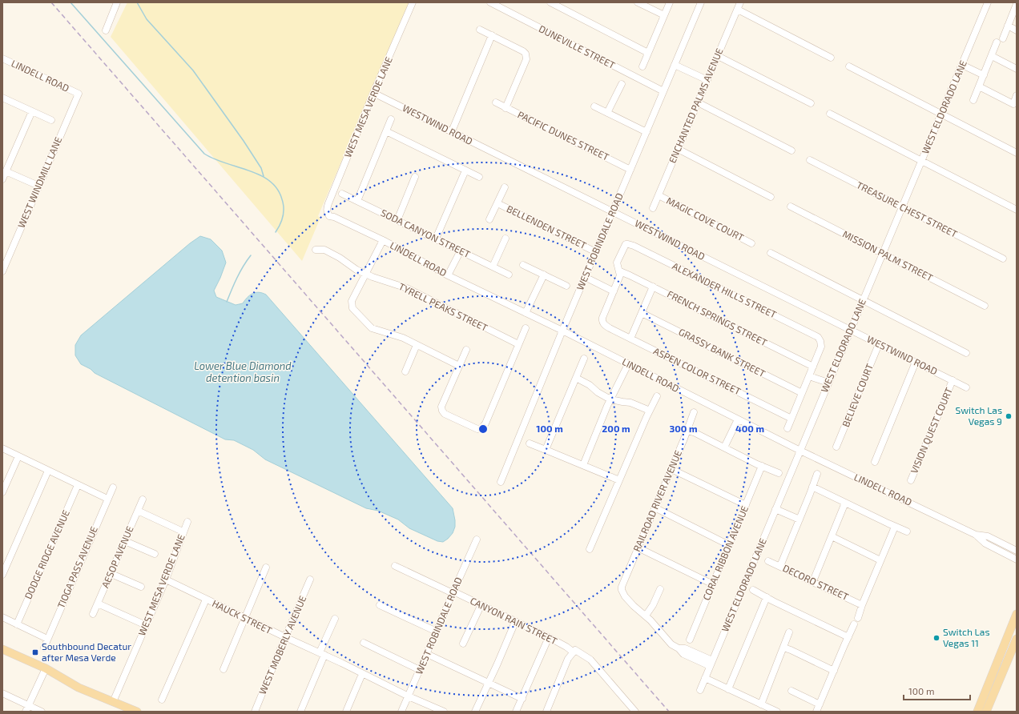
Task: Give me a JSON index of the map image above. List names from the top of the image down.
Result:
{
  "streets": {
    "street": [
      "DUNEVILLE STREET",
      "LINDELL ROAD",
      "ENCHANTED PALMS AVENUE",
      "WEST MESA VERDE LANE",
      "WEST ELDORADO LANE",
      "WESTWIND ROAD",
      "PACIFIC DUNES STREET",
      "WEST WINDMILL LANE",
      "TREASURE CHEST STREET",
      "MAGIC COVE COURT",
      "BELLENDEN STREET",
      "SODA CANYON STREET",
      "WEST ROBINDALE ROAD",
      "MISSION PALM STREET",
      "ALEXANDER HILLS STREET",
      "TYRELL PEAKS STREET",
      "FRENCH SPRINGS STREET",
      "GRASSY BANK STREET",
      "ASPEN COLOR STREET",
      "BELIEVE COURT",
      "VISION QUEST COURT",
      "RAILROAD RIVER AVENUE",
      "CORAL RIBBON AVENUE",
      "DODGE RIDGE AVENUE",
      "AESOP AVENUE",
      "TIOGA PASS AVENUE",
      "DECORO STREET",
      "HAUCK STREET",
      "CANYON RAIN STREET",
      "WEST MOBERLY AVENUE"
    ]
  },
  "crossings": [
    ["DUNEVILLE STREET", "WEST ROBINDALE ROAD"],
    ["LINDELL ROAD", "WEST MESA VERDE LANE"],
    ["LINDELL ROAD", "WEST ELDORADO LANE"],
    ["LINDELL ROAD", "WEST WINDMILL LANE"],
    ["LINDELL ROAD", "WEST ROBINDALE ROAD"],
    ["ENCHANTED PALMS AVENUE", "MAGIC COVE COURT"],
    ["WEST MESA VERDE LANE", "WESTWIND ROAD"],
    ["WEST MESA VERDE LANE", "HAUCK STREET"],
    ["WEST ELDORADO LANE", "WESTWIND ROAD"],
    ["WEST ELDORADO LANE", "TREASURE CHEST STREET"],
    ["WEST ELDORADO LANE", "MISSION PALM STREET"],
    ["WESTWIND ROAD", "WEST ROBINDALE ROAD"],
    ["WESTWIND ROAD", "BELIEVE COURT"],
    ["WESTWIND ROAD", "VISION QUEST COURT"],
    ["PACIFIC DUNES STREET", "WEST ROBINDALE ROAD"],
    ["BELLENDEN STREET", "WEST ROBINDALE ROAD"],
    ["WEST ROBINDALE ROAD", "HAUCK STREET"],
    ["WEST ROBINDALE ROAD", "CANYON RAIN STREET"],
    ["ALEXANDER HILLS STREET", "FRENCH SPRINGS STREET"],
    ["HAUCK STREET", "WEST MOBERLY AVENUE"]
  ],
  "water": ["Lower Blue Diamond detention basin"],
  "places": {
    "other": ["Switch Las Vegas 9", "Switch Las Vegas 11"],
    "transit": ["Southbound Decatur after Mesa Verde"]
  },
  "scale_bar": "100 m",
  "rings": [
    "100 m",
    "200 m",
    "300 m",
    "400 m"
  ]
}
